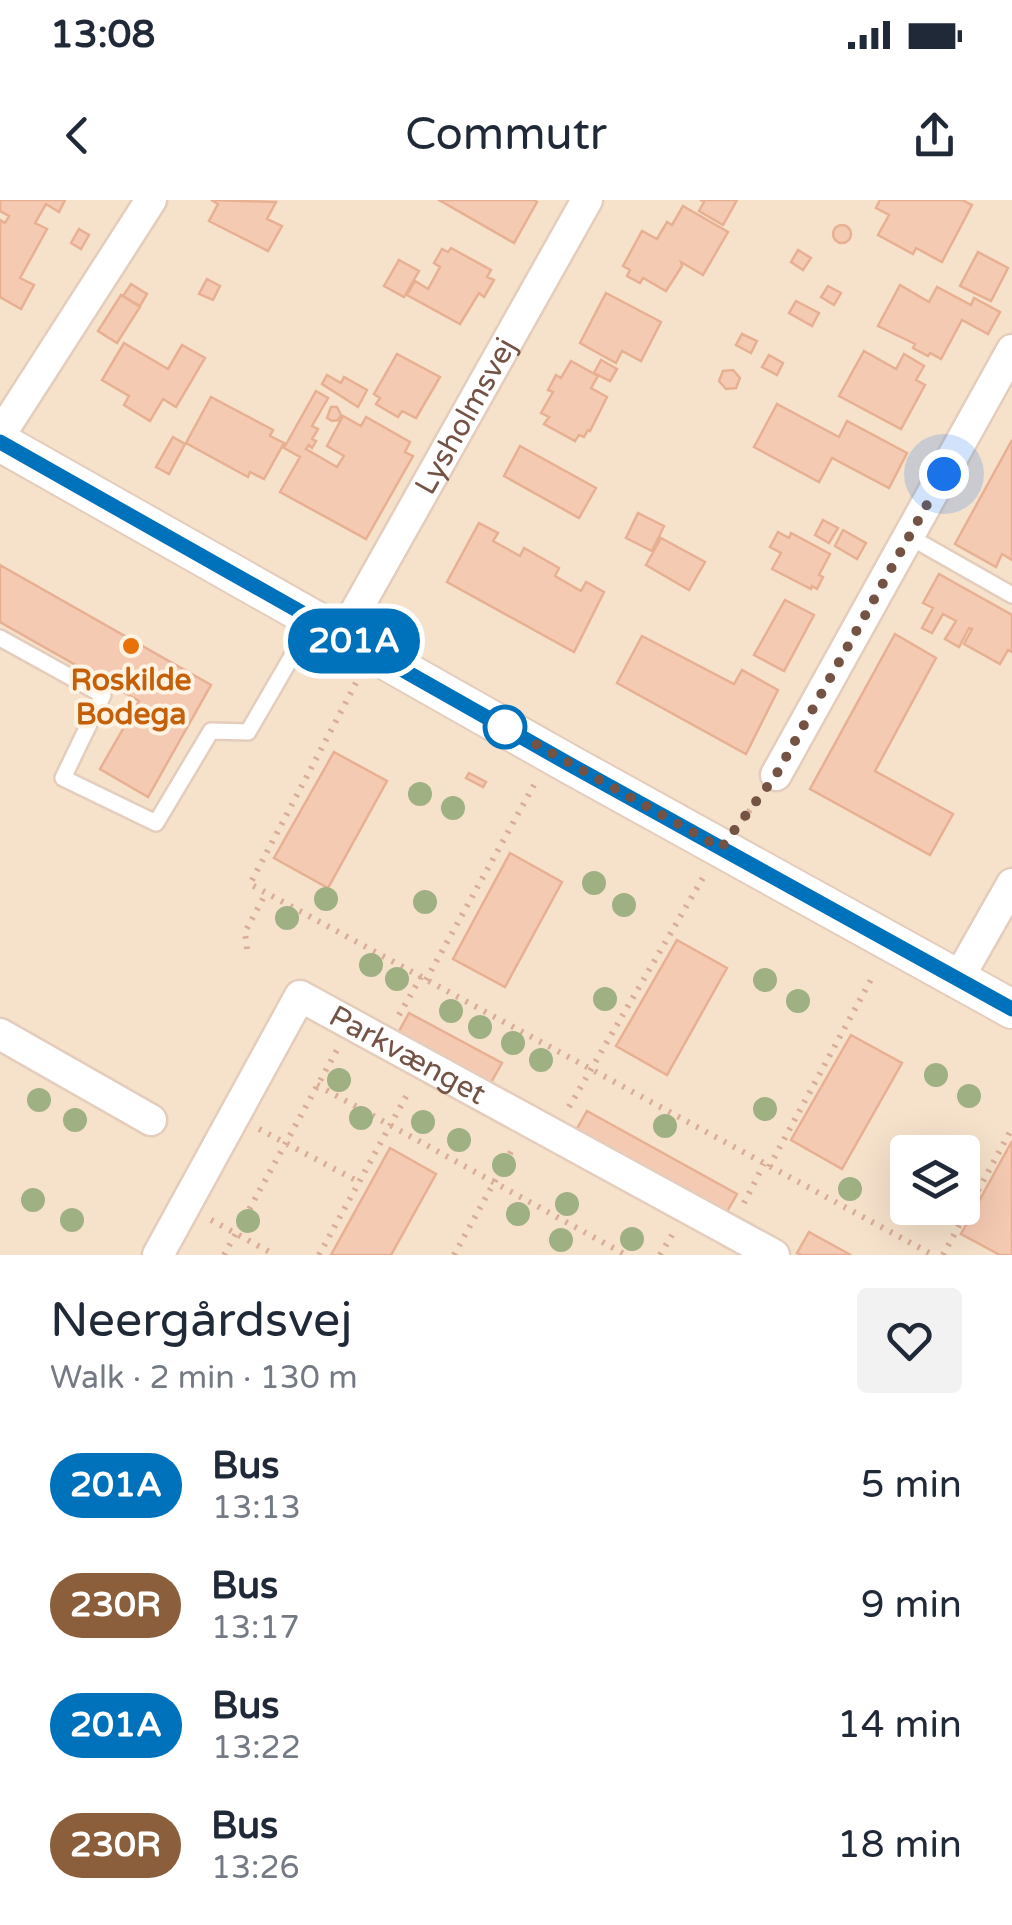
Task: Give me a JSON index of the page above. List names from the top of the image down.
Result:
{
  "streets": {
    "street": ["Lysholmsvej", "Parkvænget"]
  },
  "places": ["Roskilde Bodega"],
  "lines": ["bus line 201A"],
  "page": {
    "status": "13:08",
    "header": "Commutr",
    "on_map": "201A",
    "heading": ["Neergårdsvej", "Walk · 2 min · 130 m"],
    "list": [
      {
        "mark": "201A",
        "name": "Bus",
        "note": "13:13",
        "value": "5 min"
      },
      {
        "mark": "230R",
        "name": "Bus",
        "note": "13:17",
        "value": "9 min"
      },
      {
        "mark": "201A",
        "name": "Bus",
        "note": "13:22",
        "value": "14 min"
      },
      {
        "mark": "230R",
        "name": "Bus",
        "note": "13:26",
        "value": "18 min"
      }
    ]
  }
}
